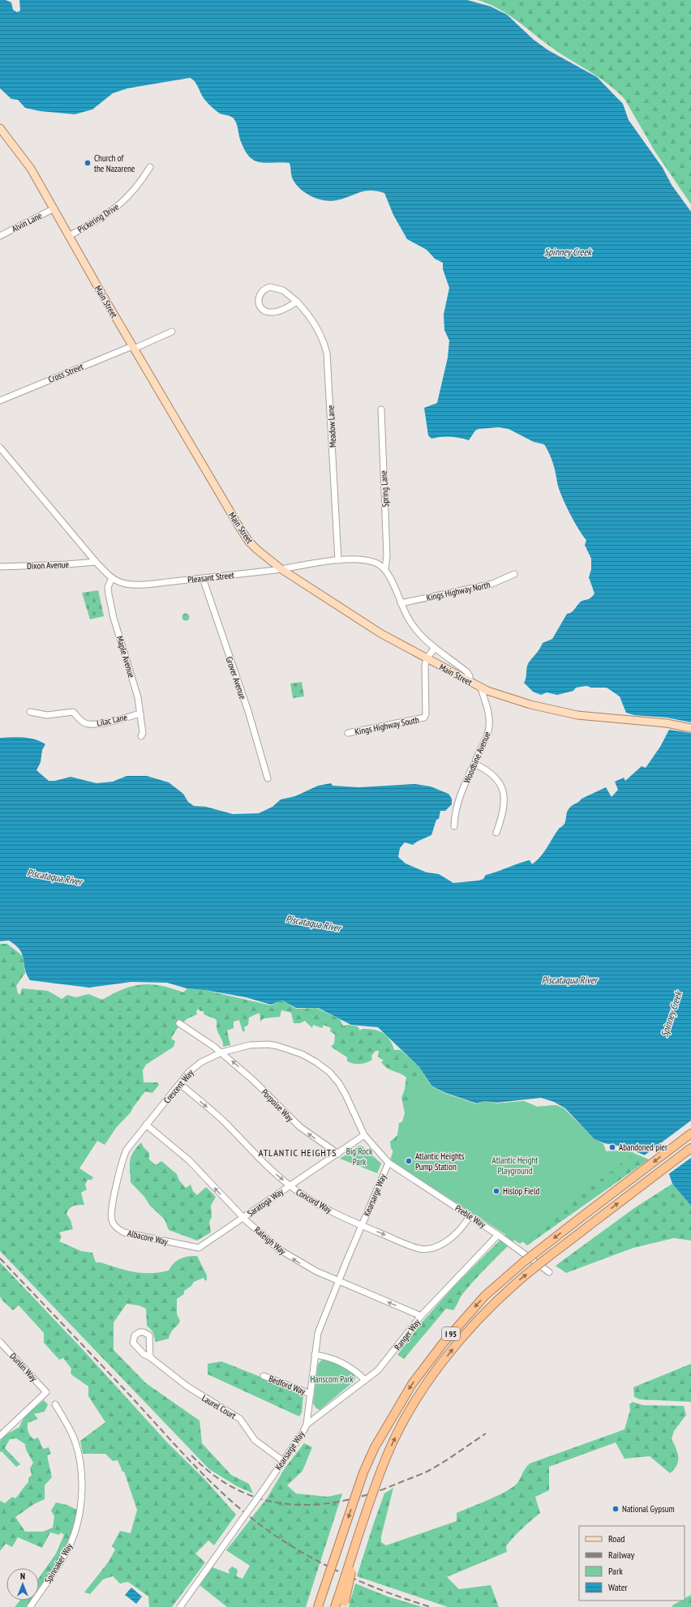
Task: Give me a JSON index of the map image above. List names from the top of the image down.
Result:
{
  "streets": {
    "highway": ["I 95"],
    "main road": ["Main Street"],
    "street": [
      "Pickering Drive",
      "Alvin Lane",
      "Cross Street",
      "Meadow Lane",
      "Spring Lane",
      "Dixon Avenue",
      "Pleasant Street",
      "Kings Highway North",
      "Maple Avenue",
      "Grover Avenue",
      "Lilac Lane",
      "Kings Highway South",
      "Woodbine Avenue",
      "Crescent Way",
      "Porpoise Way",
      "Kearsarge Way",
      "Concord Way",
      "Saratoga Way",
      "Preble Way",
      "Albacore Way",
      "Raleigh Way",
      "Ranger Way",
      "Dunlin Way",
      "Bedford Way",
      "Laurel Court",
      "Spinnaker Way"
    ]
  },
  "crossings": [
    ["Pickering Drive", "Main Street"],
    ["Alvin Lane", "Main Street"],
    ["Main Street", "Cross Street"],
    ["Main Street", "Pleasant Street"],
    ["Main Street", "Kings Highway South"],
    ["Main Street", "Woodbine Avenue"],
    ["Meadow Lane", "Pleasant Street"],
    ["Spring Lane", "Pleasant Street"],
    ["Dixon Avenue", "Pleasant Street"],
    ["Pleasant Street", "Maple Avenue"],
    ["Pleasant Street", "Grover Avenue"],
    ["Maple Avenue", "Lilac Lane"],
    ["Crescent Way", "Porpoise Way"],
    ["Crescent Way", "Kearsarge Way"],
    ["Crescent Way", "Concord Way"],
    ["Crescent Way", "Saratoga Way"],
    ["Crescent Way", "Preble Way"],
    ["Crescent Way", "Albacore Way"],
    ["Crescent Way", "Raleigh Way"],
    ["Porpoise Way", "Saratoga Way"],
    ["Kearsarge Way", "Concord Way"],
    ["Kearsarge Way", "Preble Way"],
    ["Kearsarge Way", "Raleigh Way"],
    ["Kearsarge Way", "Ranger Way"],
    ["Kearsarge Way", "Bedford Way"],
    ["Kearsarge Way", "Laurel Court"],
    ["Concord Way", "Saratoga Way"],
    ["Concord Way", "Preble Way"],
    ["Saratoga Way", "Albacore Way"],
    ["Saratoga Way", "Raleigh Way"],
    ["Preble Way", "Ranger Way"],
    ["Raleigh Way", "Ranger Way"]
  ],
  "one_way": ["Porpoise Way", "Concord Way", "Raleigh Way"],
  "districts": ["ATLANTIC HEIGHTS"],
  "water": ["Spinney Creek", "Piscataqua River"],
  "parks": ["Big Rock Park", "Atlantic Height Playground", "Hanscom Park"],
  "places": [
    "Church of the Nazarene",
    "Abandoned pier",
    "Atlantic Heights Pump Station",
    "Hislop Field",
    "National Gypsum"
  ],
  "legend": [
    "Road",
    "Railway",
    "Park",
    "Water"
  ],
  "north": "top"
}
